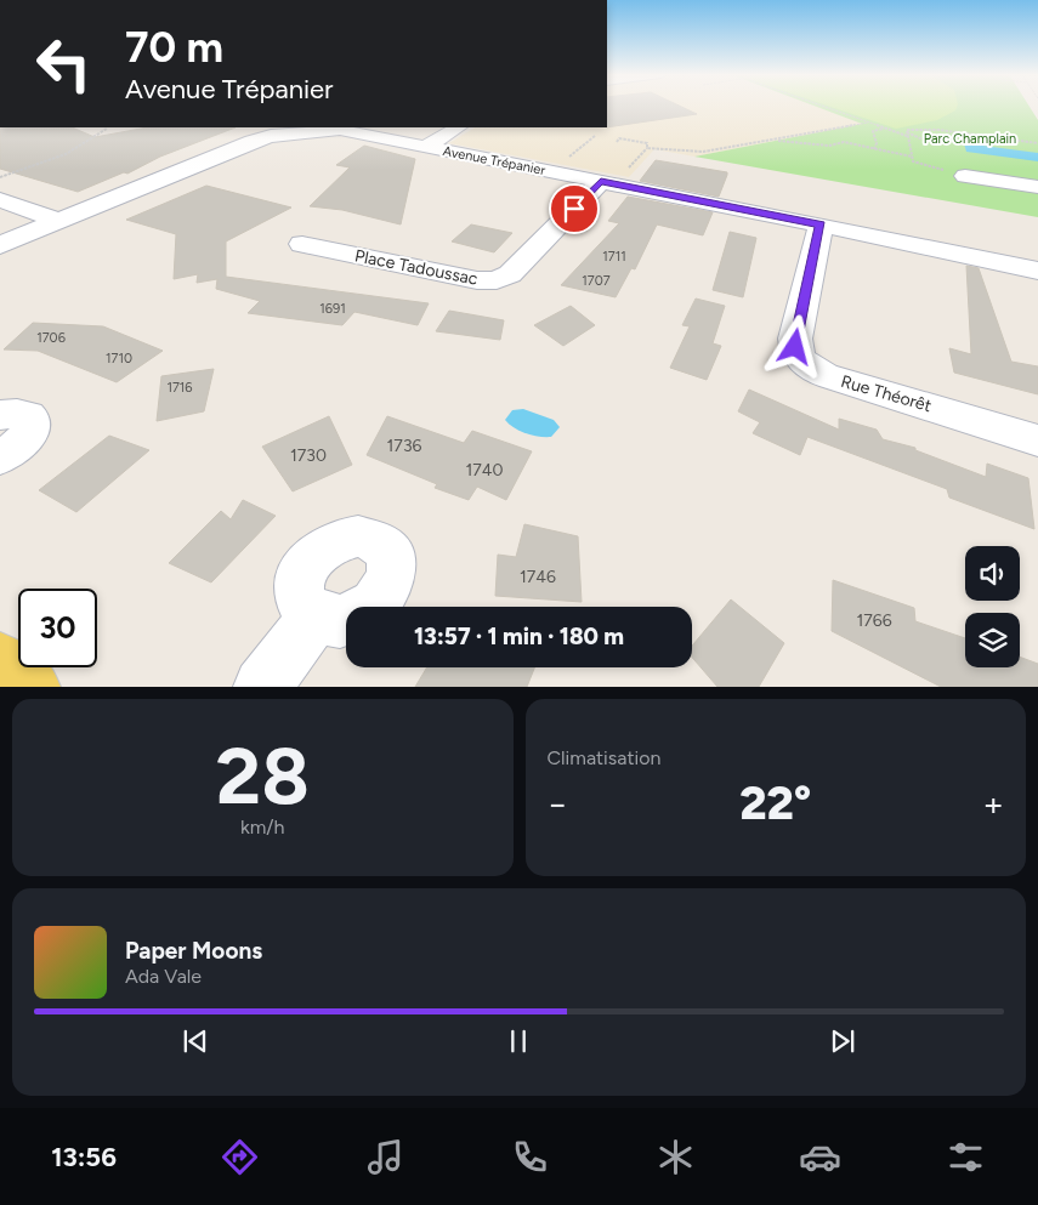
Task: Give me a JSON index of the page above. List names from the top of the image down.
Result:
{
  "streets": {
    "street": ["Avenue Trépanier", "Place Tadoussac", "Rue Théorêt"]
  },
  "crossings": [
    ["Avenue Trépanier", "Place Tadoussac"],
    ["Avenue Trépanier", "Rue Théorêt"]
  ],
  "parks": ["Parc Champlain"],
  "house_numbers": [
    "1711",
    "1707",
    "1691",
    "1706",
    "1710",
    "1716",
    "1736",
    "1730",
    "1740",
    "1746",
    "1766"
  ],
  "page": {
    "turn": ["70 m", "Avenue Trépanier"],
    "limit": "30",
    "trip": "13:57 · 1 min · 180 m",
    "tile": [
      ["28", "km/h"],
      "Climatisation"
    ],
    "heat": ["−", "22°", "+"],
    "song": ["Paper Moons", "Ada Vale"],
    "tabs": "13:56"
  }
}
